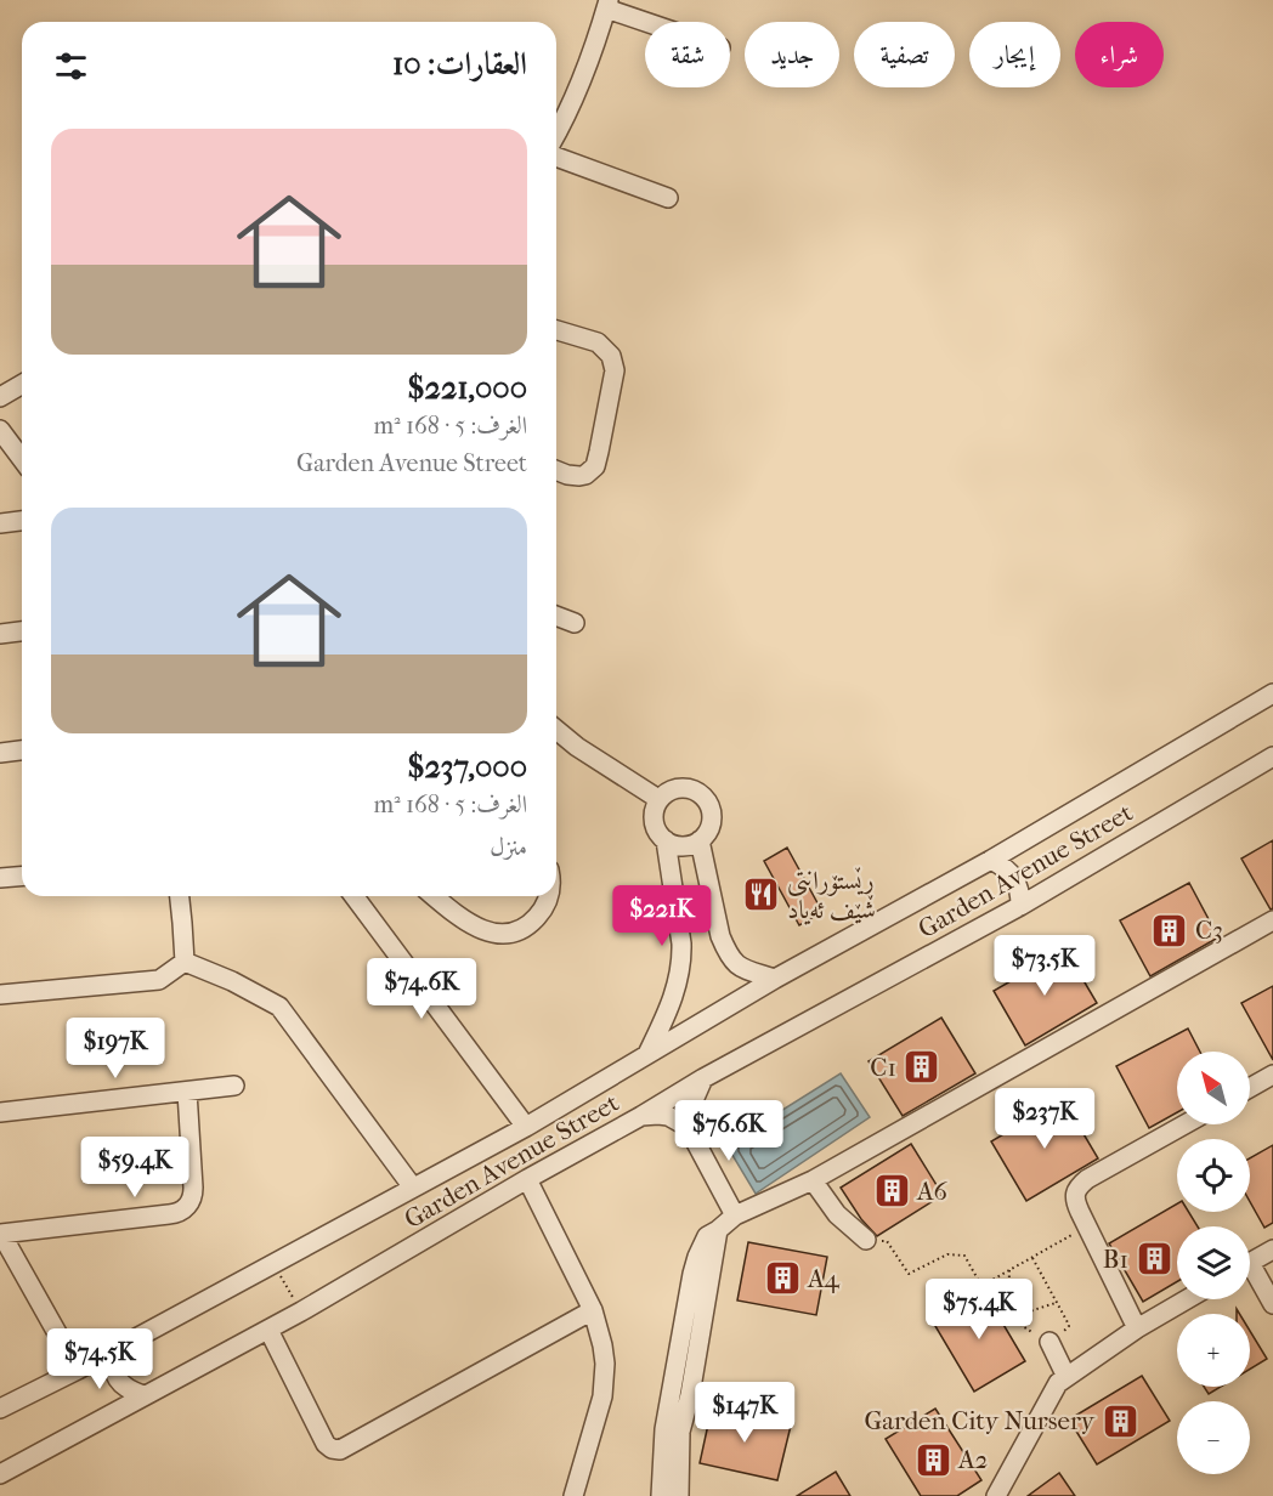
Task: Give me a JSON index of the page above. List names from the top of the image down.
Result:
{
  "streets": {
    "street": ["Garden Avenue Street"]
  },
  "places": {
    "restaurant": ["ڕێستۆرانتی شێف ئەیاد"],
    "building": [
      "C3",
      "C1",
      "A6",
      "B1",
      "A4",
      "Garden City Nursery",
      "A2"
    ]
  },
  "north": "top left",
  "page": {
    "chip": [
      "شراء",
      "إيجار",
      "تصفية",
      "جديد",
      "شقة"
    ],
    "heading": "العقارات: 10",
    "list": [
      {
        "name": "$221,000",
        "note": "الغرف: 5 · 168 m² · Garden Avenue Street"
      },
      {
        "name": "$237,000",
        "note": "الغرف: 5 · 168 m² · منزل"
      }
    ],
    "price": [
      "$221K",
      "$73.5K",
      "$74.6K",
      "$197K",
      "$237K",
      "$76.6K",
      "$59.4K",
      "$75.4K",
      "$74.5K",
      "$147K"
    ],
    "map_buttons": ["+", "−"]
  }
}
